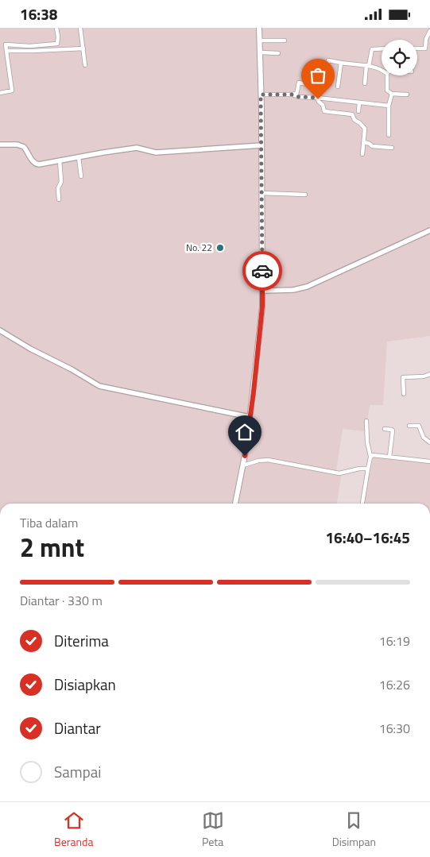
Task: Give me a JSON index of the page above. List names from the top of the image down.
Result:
{
  "places": ["No. 22"],
  "page": {
    "status": "16:38",
    "heading": ["2 mnt", "Tiba dalam", "16:40–16:45"],
    "bar": "Diantar · 330 m",
    "list": [
      ["Diterima", "16:19"],
      ["Disiapkan", "16:26"],
      ["Diantar", "16:30"],
      "Sampai"
    ],
    "tabs": ["Beranda", "Peta", "Disimpan"]
  }
}
